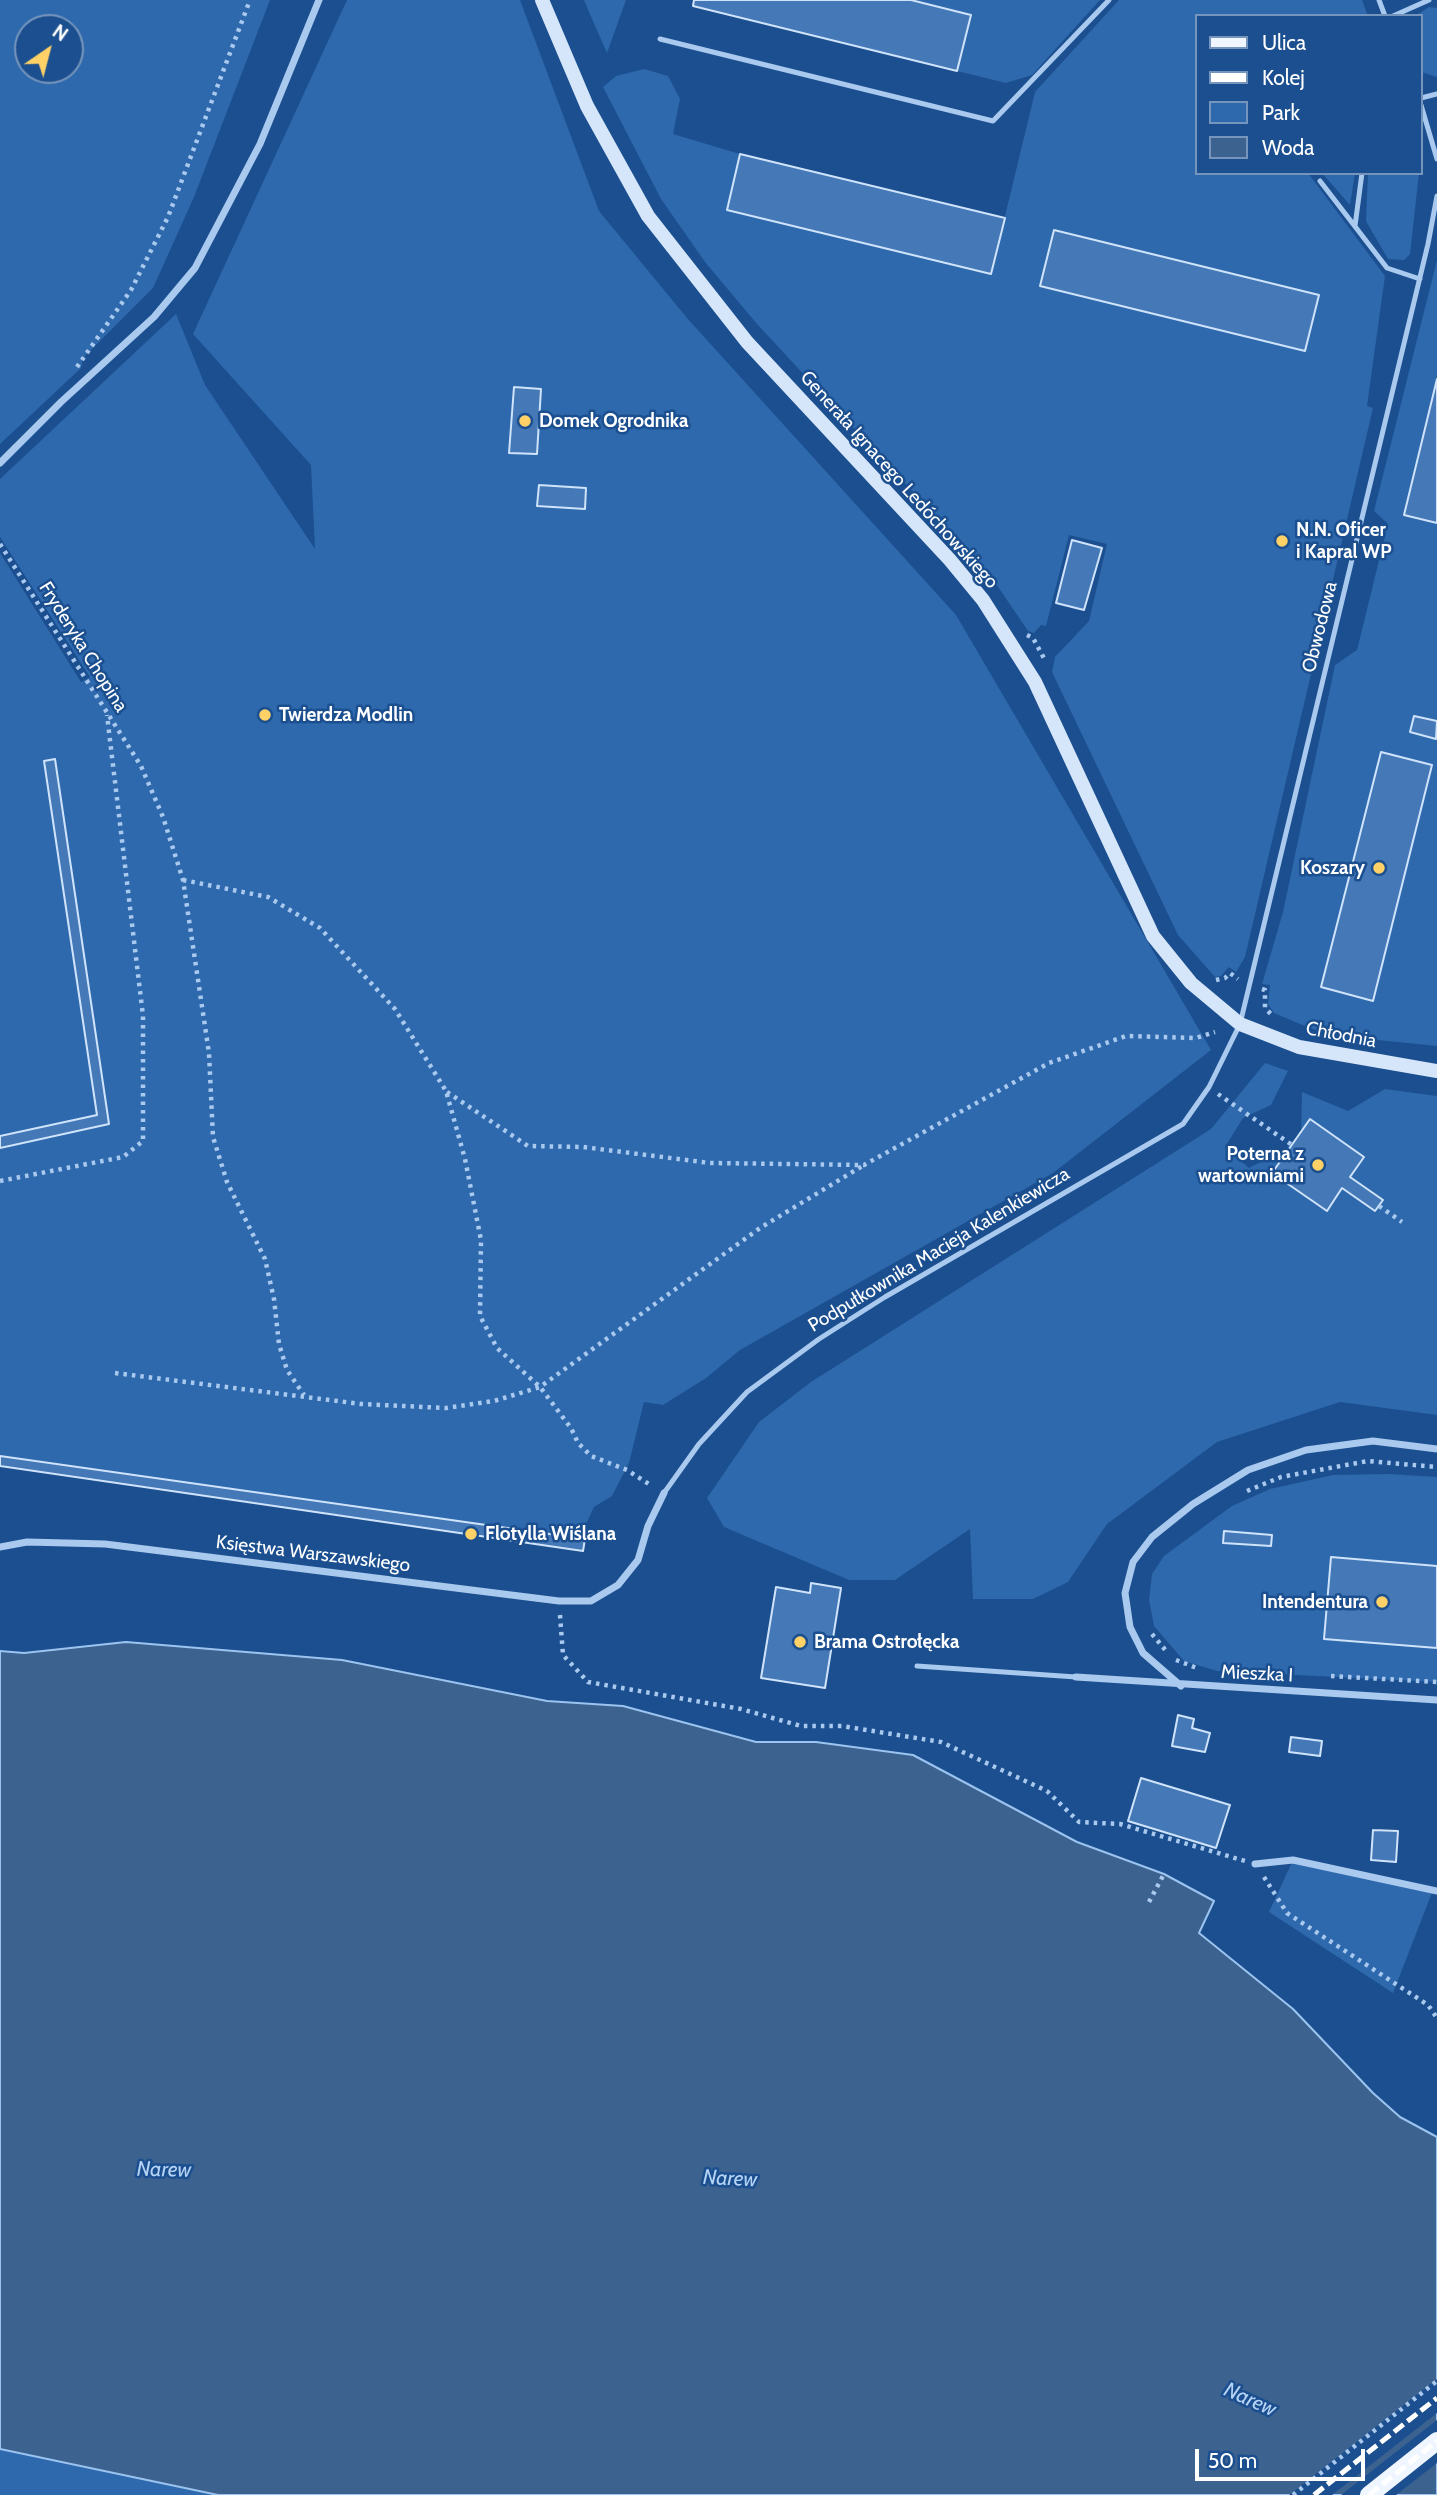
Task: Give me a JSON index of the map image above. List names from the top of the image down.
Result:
{
  "streets": {
    "street": [
      "Generała Ignacego Ledóchowskiego",
      "Chłodnia",
      "Podpułkownika Macieja Kalenkiewicza",
      "Księstwa Warszawskiego",
      "Mieszka I"
    ],
    "lane": ["Obwodowa"],
    "path": ["Fryderyka Chopina"]
  },
  "crossings": [
    ["Generała Ignacego Ledóchowskiego", "Obwodowa"],
    ["Generała Ignacego Ledóchowskiego", "Chłodnia"],
    ["Generała Ignacego Ledóchowskiego", "Podpułkownika Macieja Kalenkiewicza"],
    ["Obwodowa", "Chłodnia"],
    ["Obwodowa", "Podpułkownika Macieja Kalenkiewicza"],
    ["Chłodnia", "Podpułkownika Macieja Kalenkiewicza"],
    ["Podpułkownika Macieja Kalenkiewicza", "Księstwa Warszawskiego"]
  ],
  "water": ["Narew"],
  "places": [
    "Domek Ogrodnika",
    "N.N. Oficer i Kapral WP",
    "Twierdza Modlin",
    "Koszary",
    "Poterna z wartowniami",
    "Flotylla Wiślana",
    "Intendentura",
    "Brama Ostrołęcka"
  ],
  "legend": [
    "Ulica",
    "Kolej",
    "Park",
    "Woda"
  ],
  "scale_bar": "50 m",
  "north": "top right"
}
